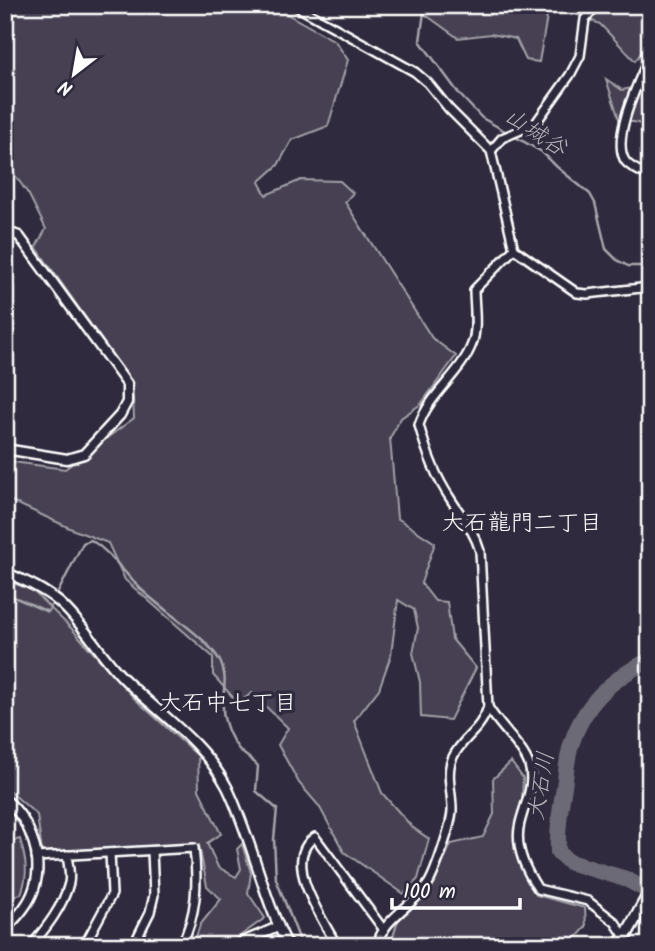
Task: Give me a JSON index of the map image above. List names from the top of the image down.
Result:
{
  "districts": ["大石龍門二丁目", "大石中七丁目"],
  "water": ["山城谷", "大石川"],
  "scale_bar": "100 m",
  "north": "bottom left"
}
